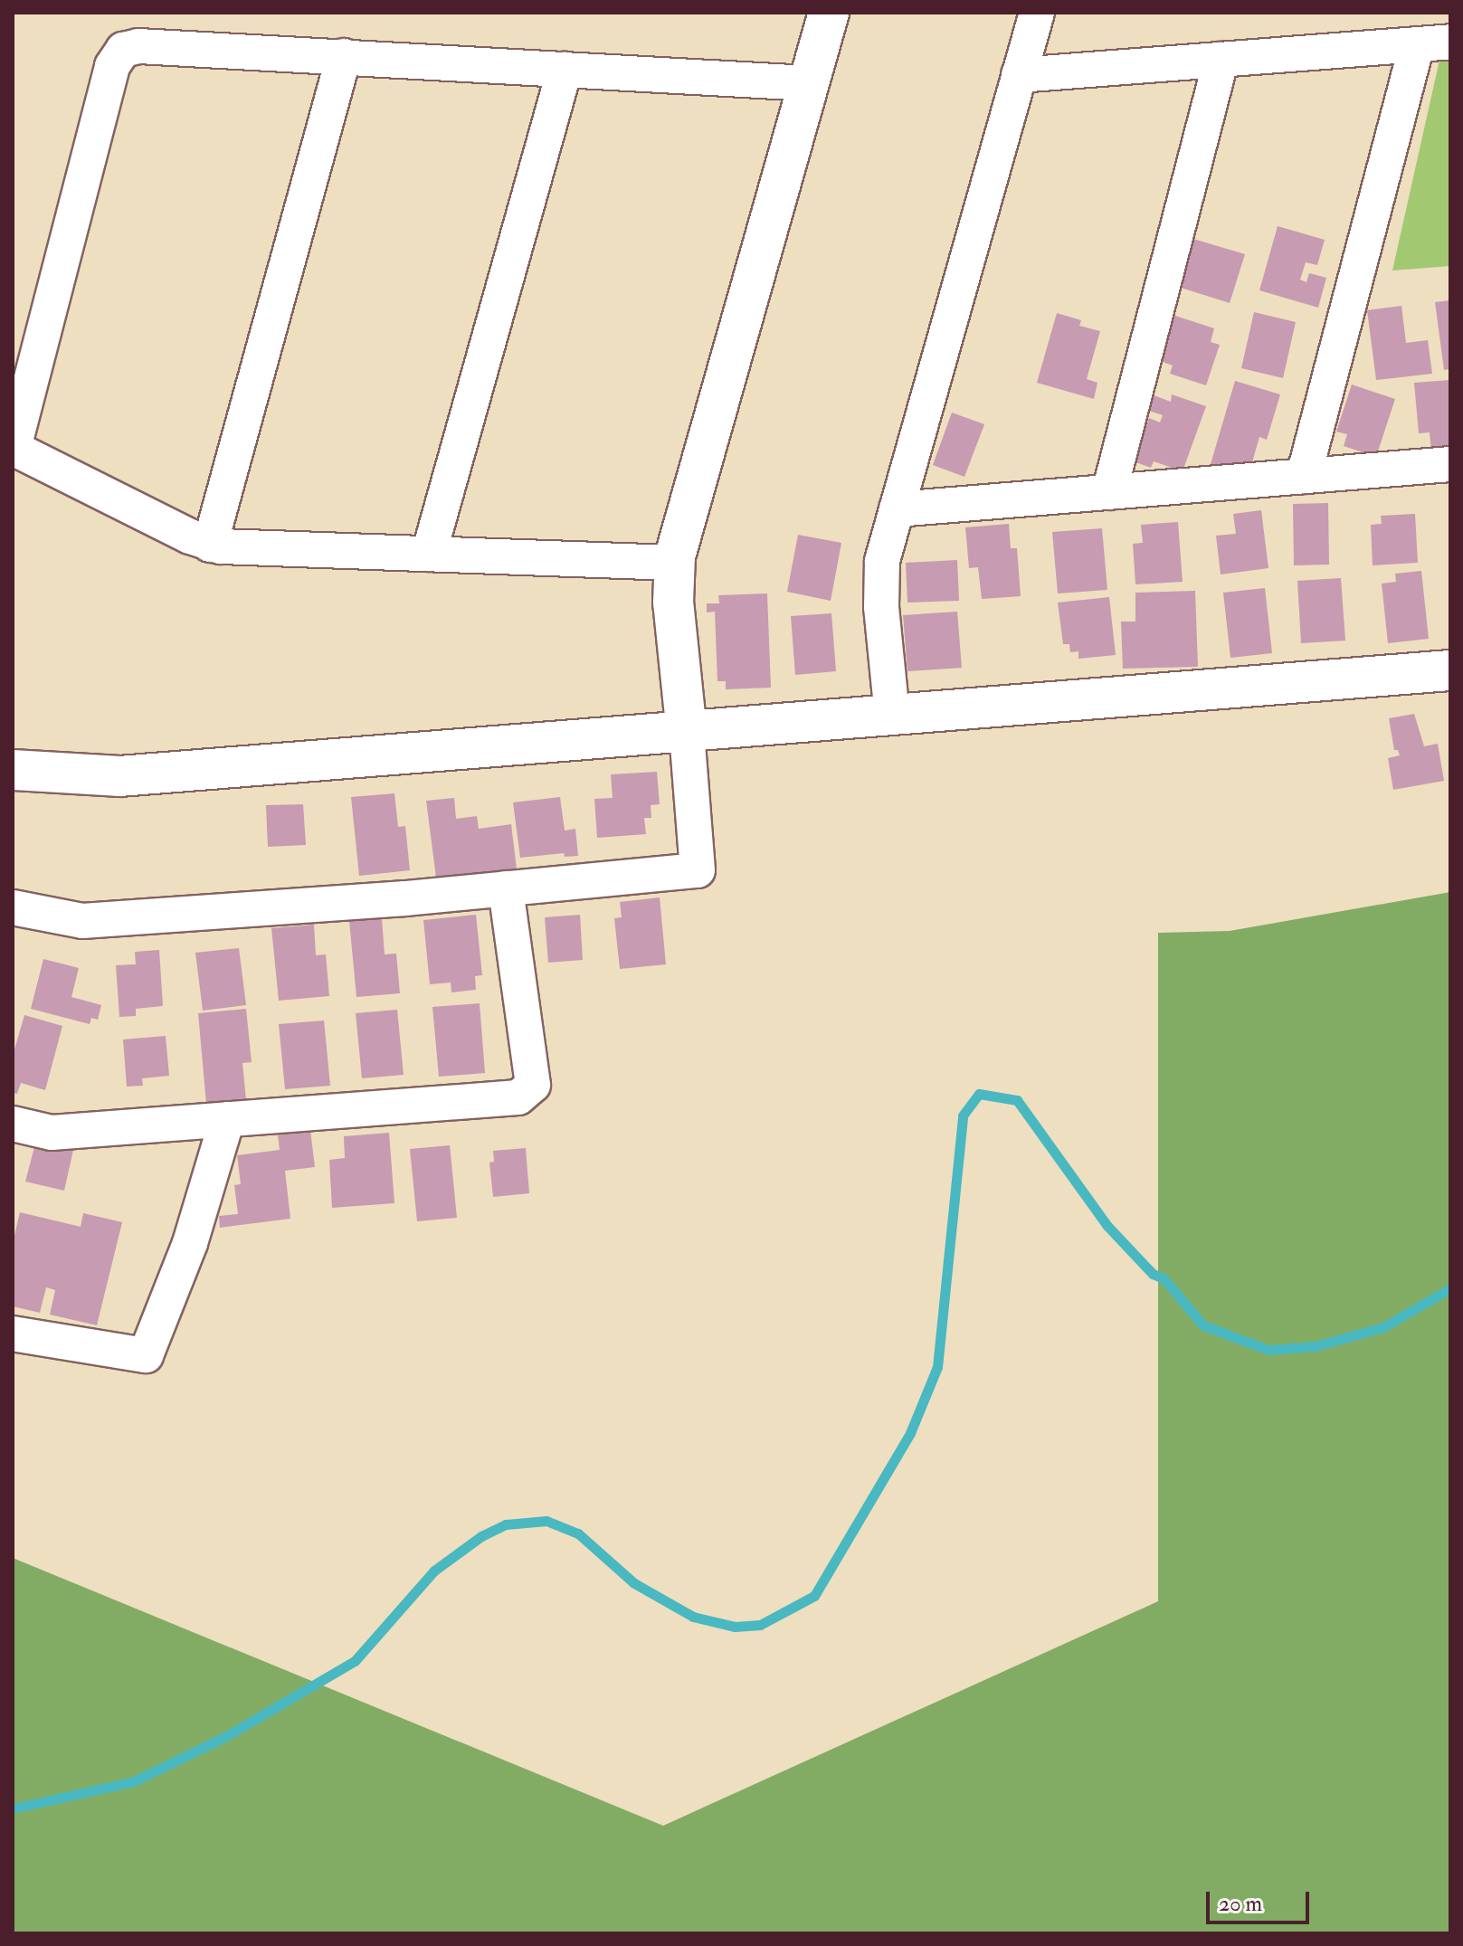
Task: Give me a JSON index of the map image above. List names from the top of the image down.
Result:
{
  "scale_bar": "20 m"
}
